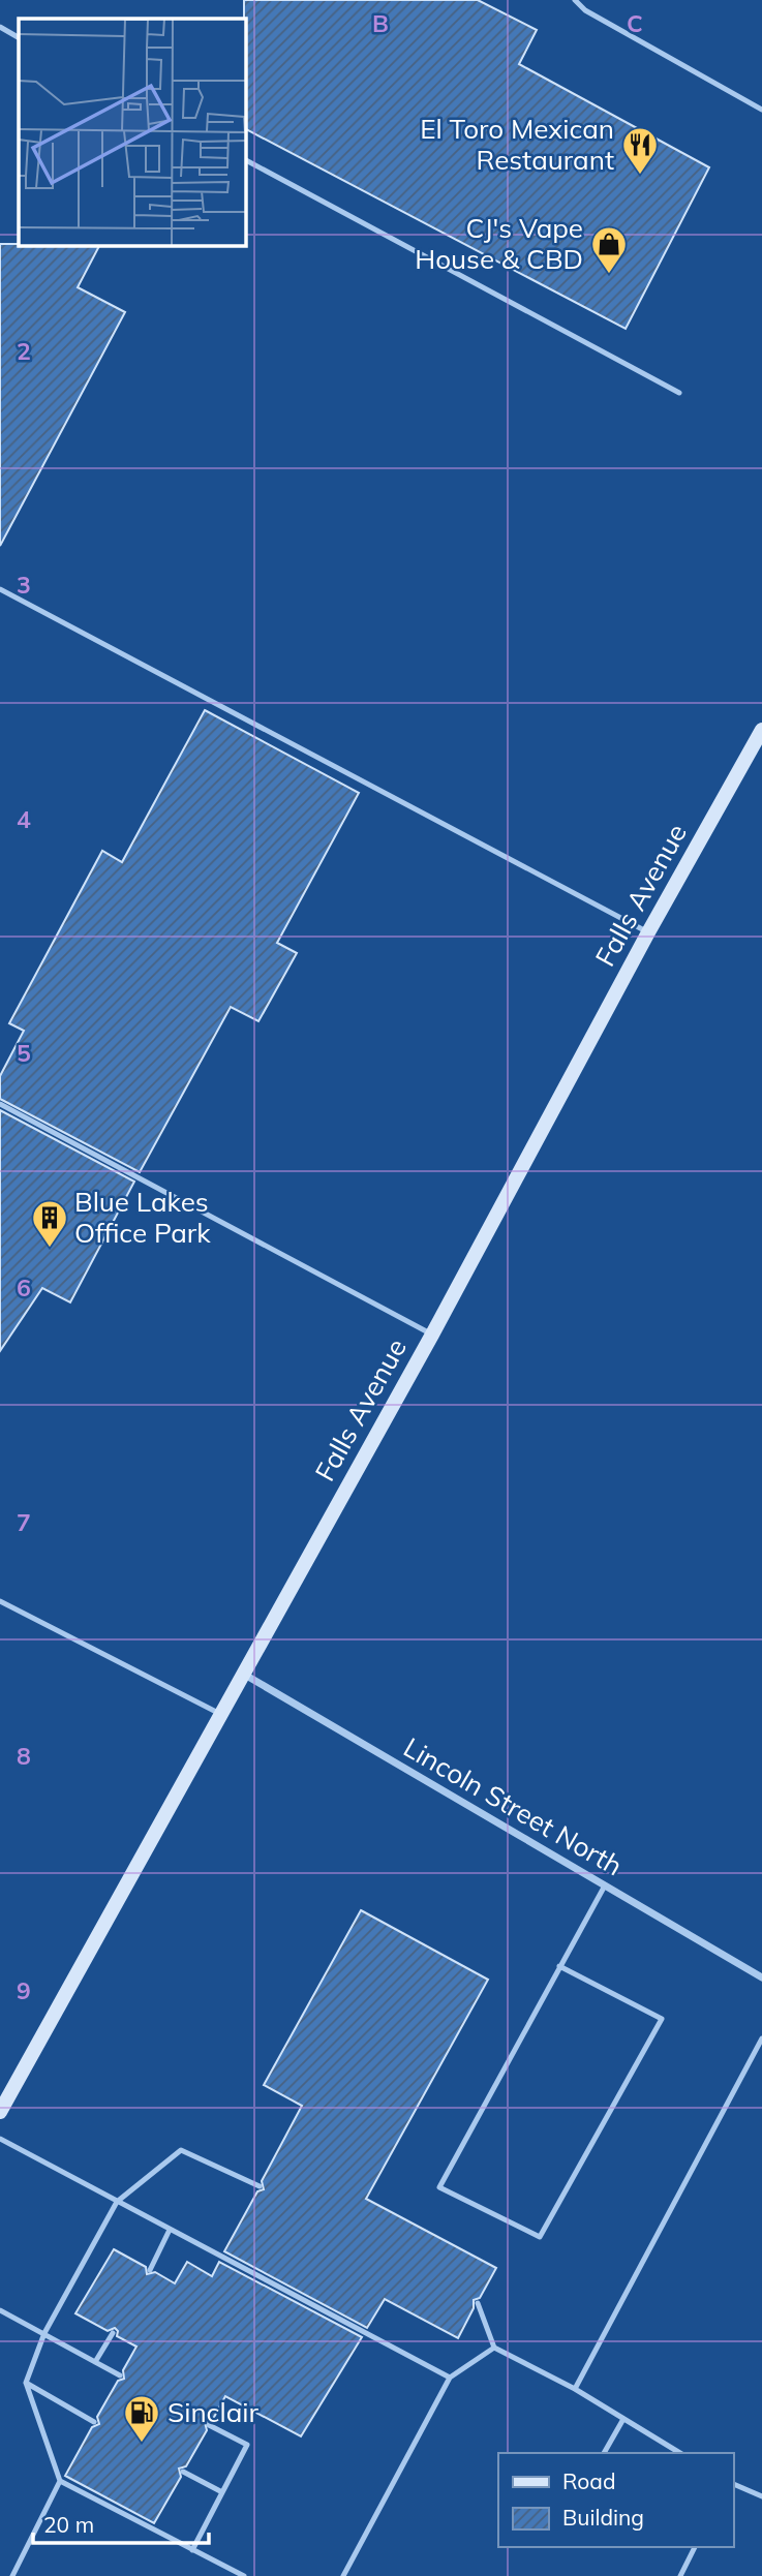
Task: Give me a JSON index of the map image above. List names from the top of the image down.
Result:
{
  "streets": {
    "main road": ["Falls Avenue"],
    "street": ["Lincoln Street North"]
  },
  "crossings": [
    ["Falls Avenue", "Lincoln Street North"]
  ],
  "places": {
    "restaurant": ["El Toro Mexican Restaurant"],
    "shop": ["CJ's Vape House & CBD"],
    "building": ["Blue Lakes Office Park"],
    "fuel station": ["Sinclair"]
  },
  "legend": ["Road", "Building"],
  "scale_bar": "20 m",
  "grid": {
    "columns": ["B", "C"],
    "rows": [
      "2",
      "3",
      "4",
      "5",
      "6",
      "7",
      "8",
      "9"
    ]
  }
}
